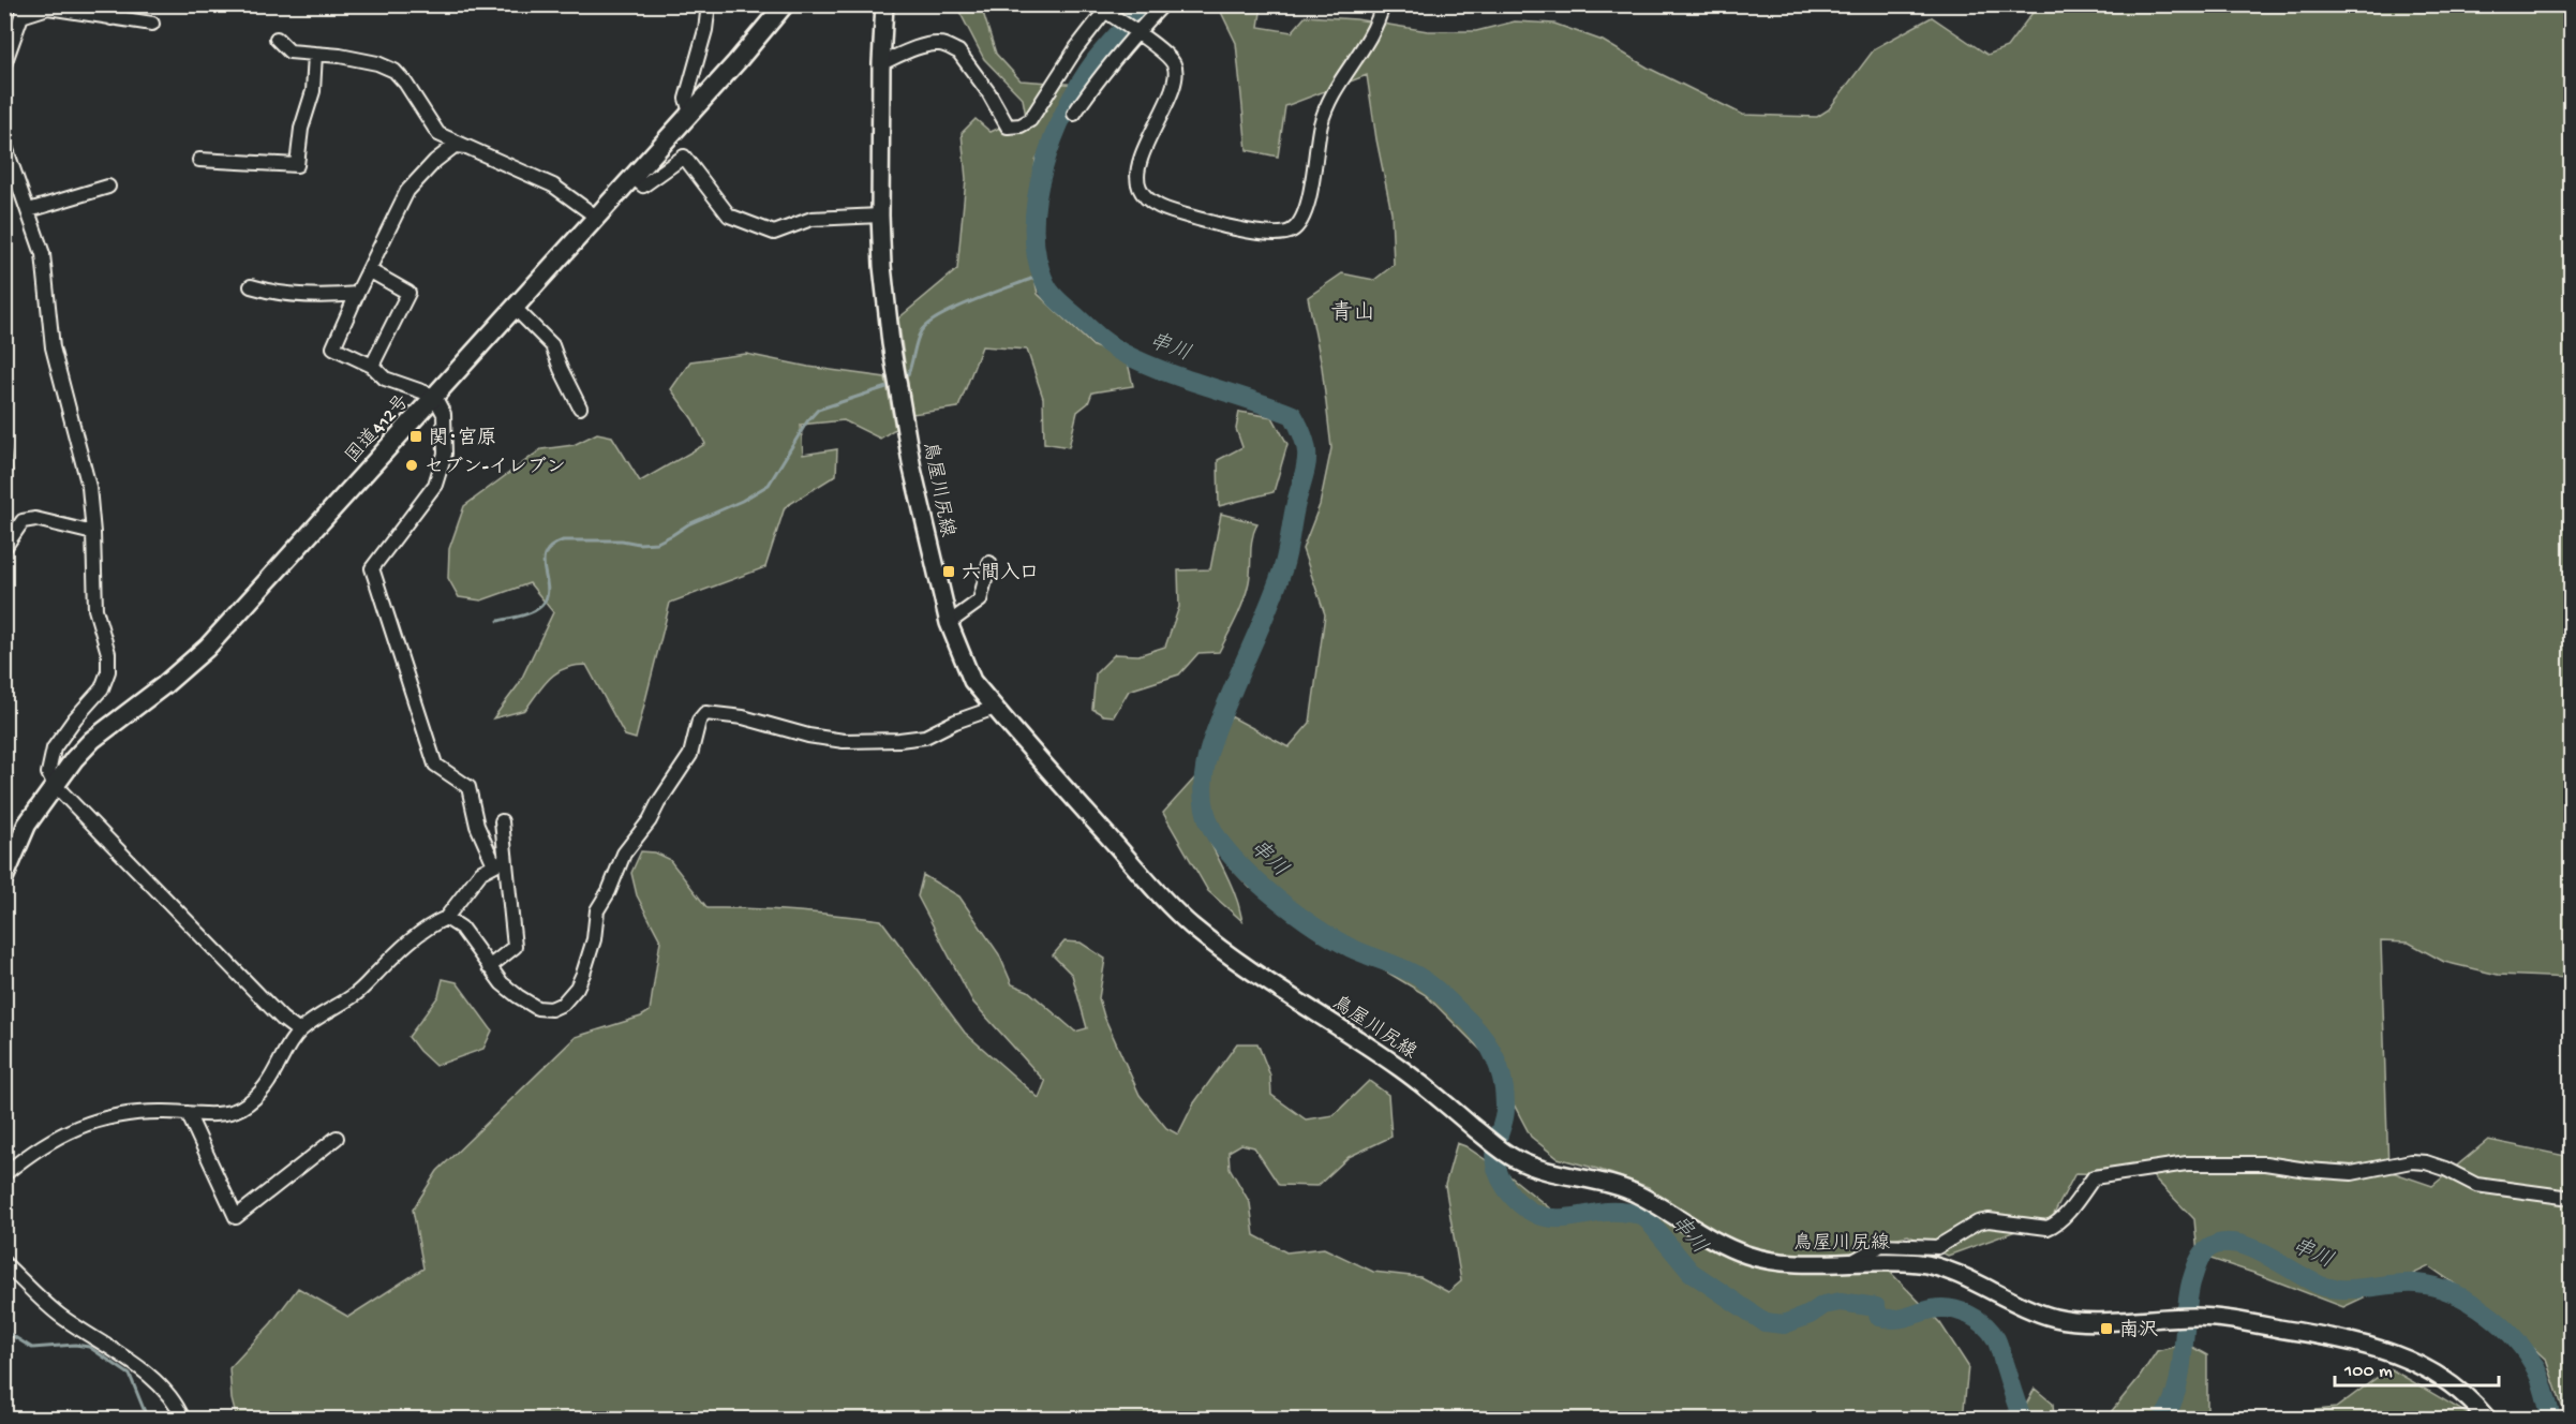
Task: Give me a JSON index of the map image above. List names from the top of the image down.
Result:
{
  "streets": {
    "highway": ["国道412号"],
    "main road": ["鳥屋川尻線"]
  },
  "districts": ["青山"],
  "water": ["串川"],
  "places": {
    "transit": ["関･宮原", "六間入口", "南沢"],
    "other": ["セブン-イレブン"]
  },
  "scale_bar": "100 m"
}
